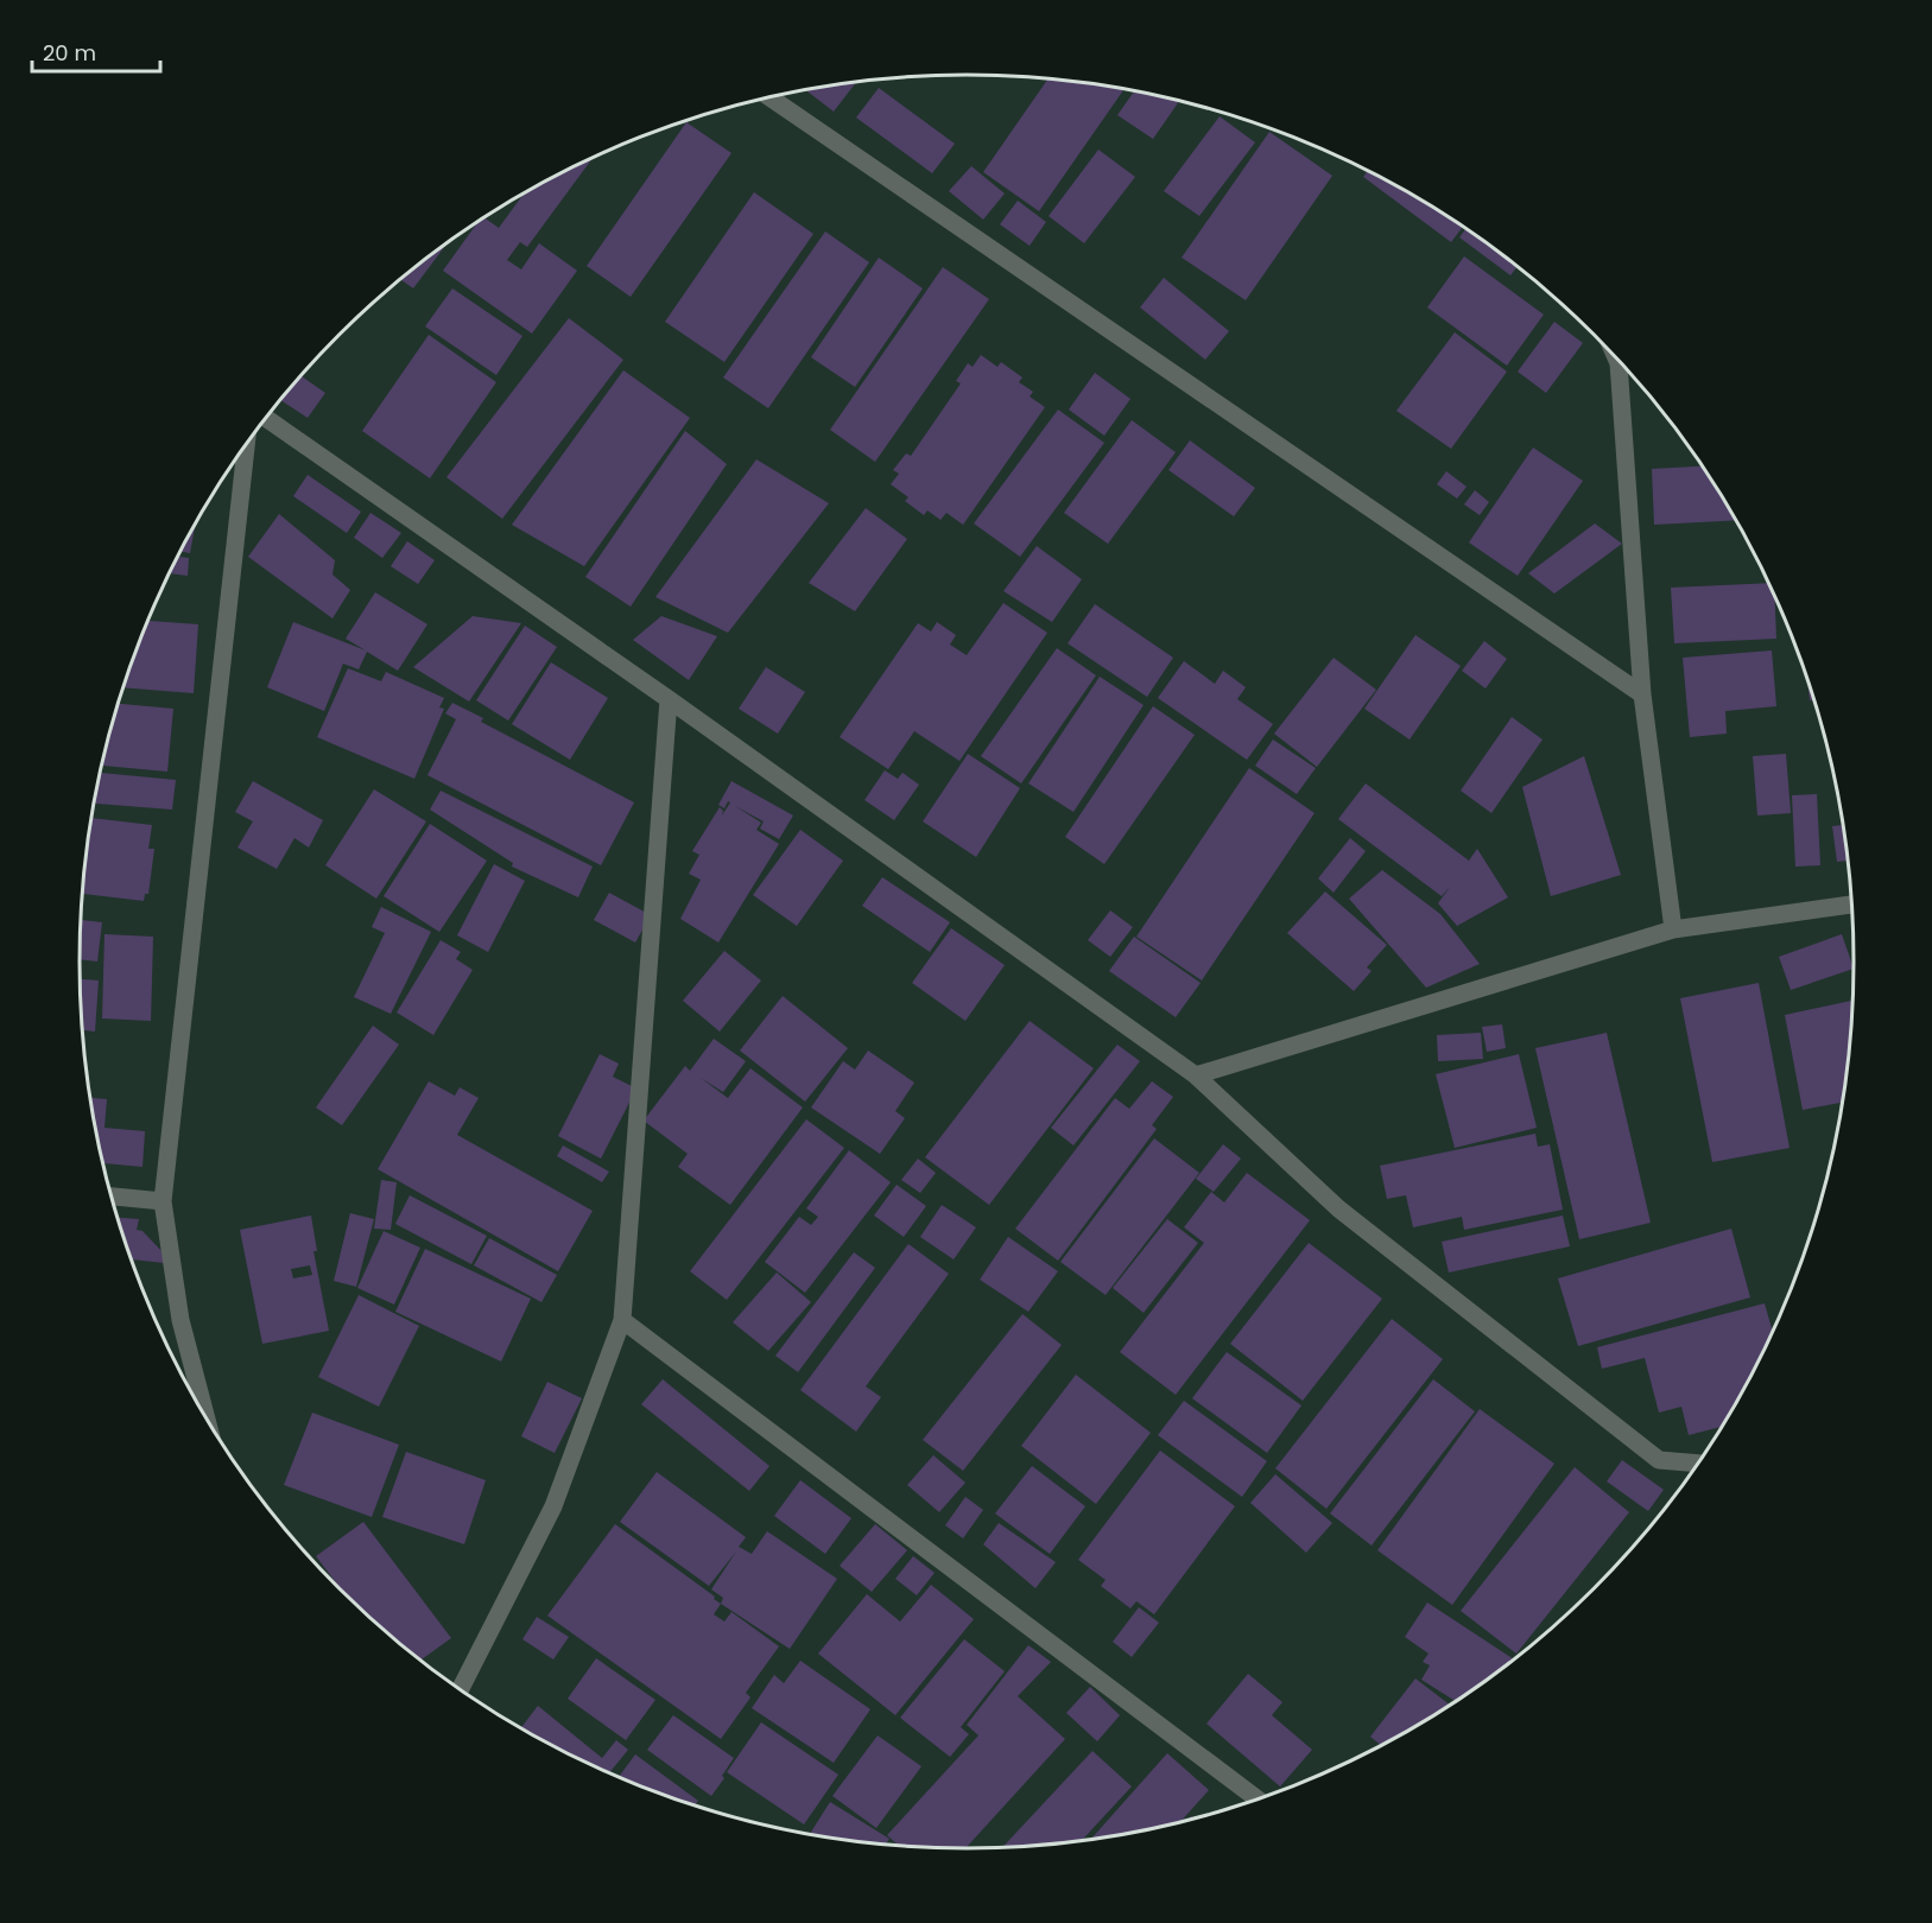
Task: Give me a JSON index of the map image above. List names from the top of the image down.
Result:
{
  "scale_bar": "20 m"
}
